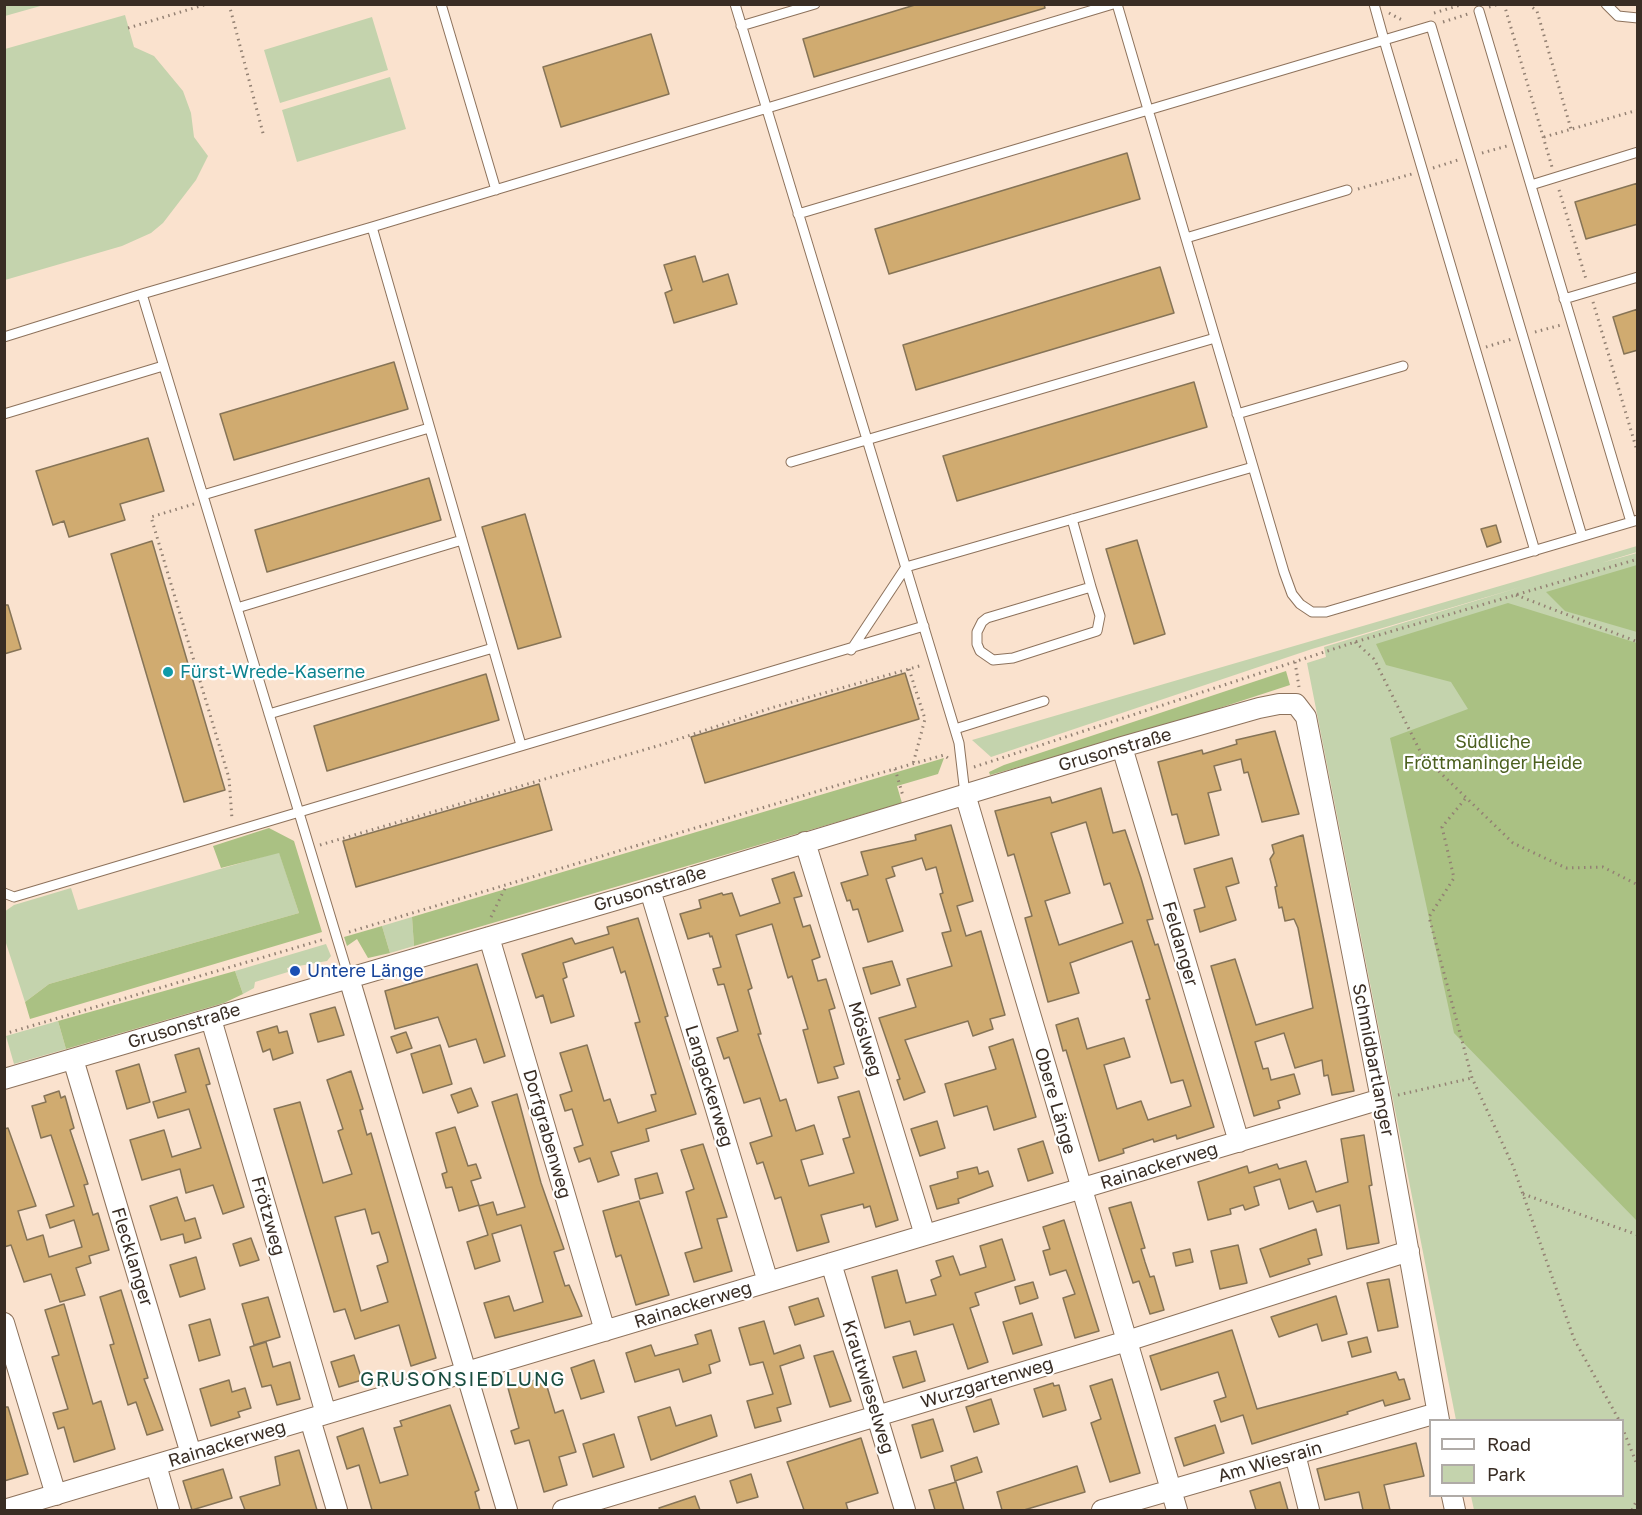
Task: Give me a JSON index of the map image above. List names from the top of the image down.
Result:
{
  "streets": {
    "street": [
      "Grusonstraße",
      "Feldanger",
      "Möslweg",
      "Schmidbartlanger",
      "Langackerweg",
      "Obere Länge",
      "Dorfgrabenweg",
      "Rainackerweg",
      "Frötzweg",
      "Flecklanger",
      "Wurzgartenweg",
      "Krautwieselweg",
      "Am Wiesrain"
    ]
  },
  "crossings": [
    ["Grusonstraße", "Feldanger"],
    ["Grusonstraße", "Möslweg"],
    ["Grusonstraße", "Schmidbartlanger"],
    ["Grusonstraße", "Langackerweg"],
    ["Grusonstraße", "Obere Länge"],
    ["Grusonstraße", "Dorfgrabenweg"],
    ["Grusonstraße", "Frötzweg"],
    ["Grusonstraße", "Flecklanger"],
    ["Feldanger", "Rainackerweg"],
    ["Möslweg", "Rainackerweg"],
    ["Schmidbartlanger", "Rainackerweg"],
    ["Schmidbartlanger", "Wurzgartenweg"],
    ["Langackerweg", "Rainackerweg"],
    ["Obere Länge", "Rainackerweg"],
    ["Obere Länge", "Wurzgartenweg"],
    ["Obere Länge", "Am Wiesrain"],
    ["Dorfgrabenweg", "Rainackerweg"],
    ["Rainackerweg", "Frötzweg"],
    ["Rainackerweg", "Flecklanger"],
    ["Rainackerweg", "Krautwieselweg"],
    ["Wurzgartenweg", "Krautwieselweg"]
  ],
  "districts": ["GRUSONSIEDLUNG"],
  "parks": ["Südliche Fröttmaninger Heide"],
  "places": ["Fürst-Wrede-Kaserne", "Untere Länge"],
  "legend": ["Road", "Park"]
}
